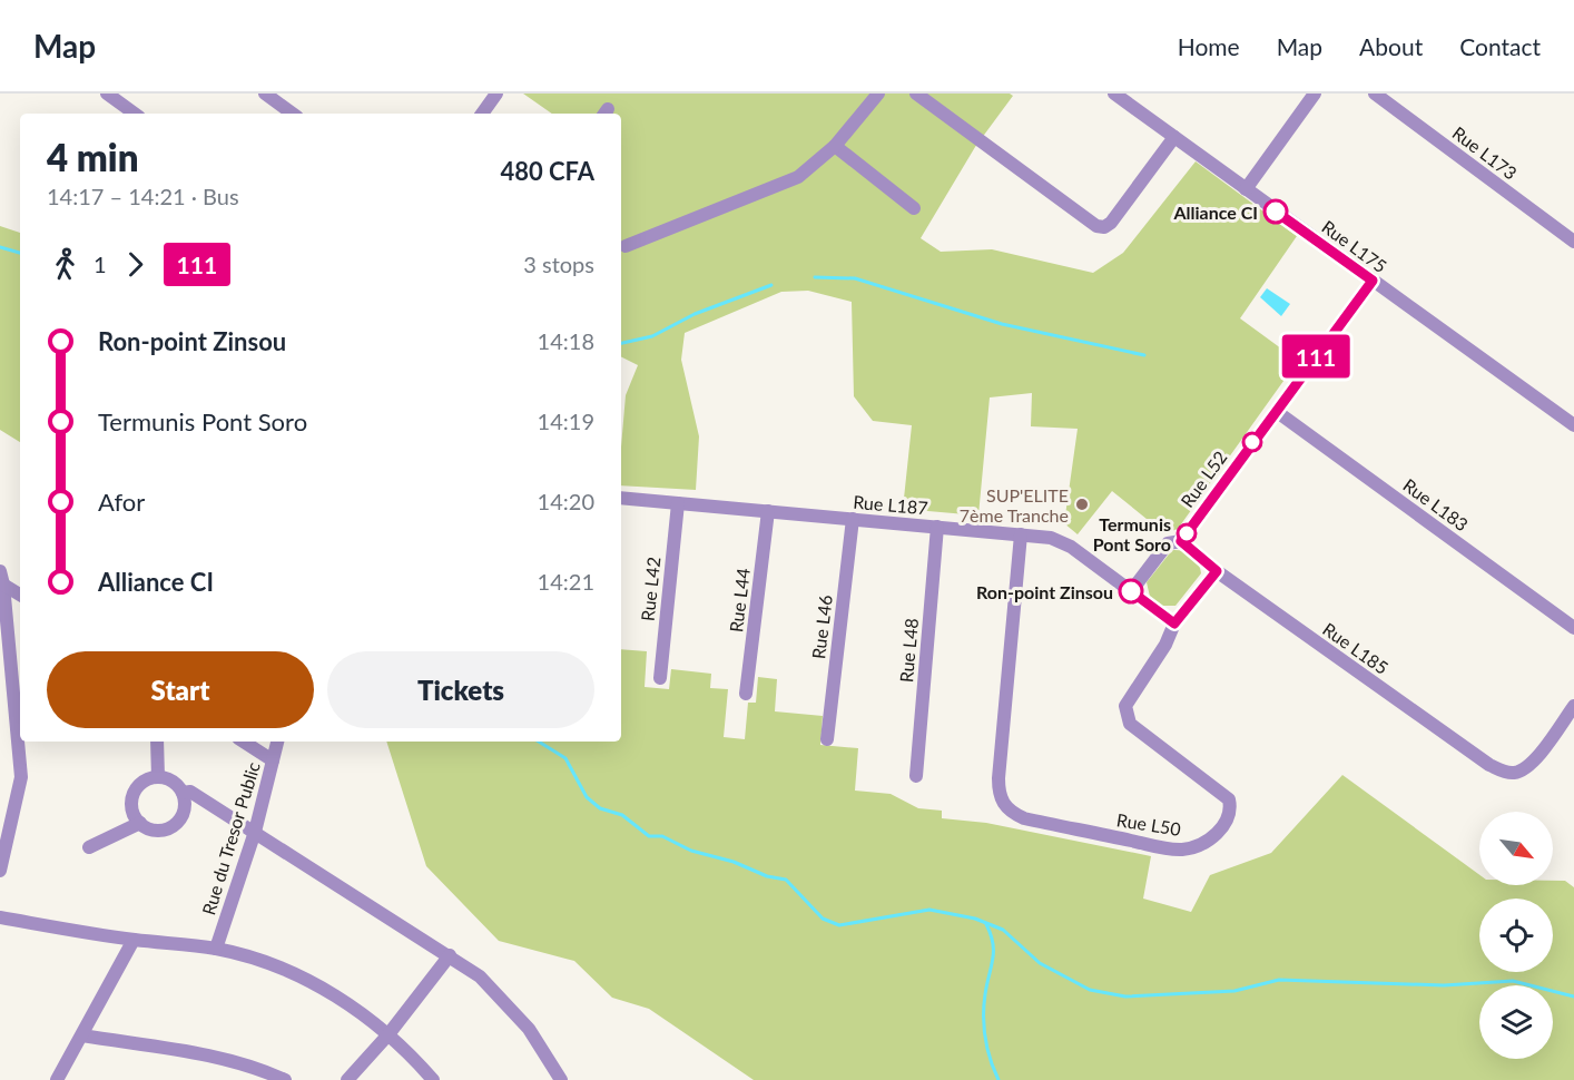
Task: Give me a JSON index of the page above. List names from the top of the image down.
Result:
{
  "streets": {
    "street": [
      "Rue L173",
      "Rue L175",
      "Rue L52",
      "Rue L187",
      "Rue L183",
      "Rue L42",
      "Rue L44",
      "Rue L46",
      "Rue L185",
      "Rue L48",
      "Rue L50",
      "Rue du Tresor Public"
    ]
  },
  "crossings": [
    ["Rue L175", "Rue L52"],
    ["Rue L52", "Rue L187"],
    ["Rue L52", "Rue L183"],
    ["Rue L52", "Rue L185"],
    ["Rue L187", "Rue L42"],
    ["Rue L187", "Rue L44"],
    ["Rue L187", "Rue L46"],
    ["Rue L187", "Rue L48"],
    ["Rue L187", "Rue L50"],
    ["Rue L185", "Rue L50"]
  ],
  "places": [
    "Alliance CI",
    "SUP'ELITE 7ème Tranche",
    "Termunis Pont Soro",
    "Ron-point Zinsou"
  ],
  "lines": ["bus line 111"],
  "north": "bottom right",
  "page": {
    "header": "Map",
    "nav": [
      "Home",
      "Map",
      "About",
      "Contact"
    ],
    "on_map": "111",
    "heading": ["4 min", "14:17 – 14:21 · Bus", "480 CFA"],
    "legs": ["1", "111", "3 stops"],
    "list": [
      {
        "name": "Ron-point Zinsou",
        "value": "14:18"
      },
      {
        "name": "Termunis Pont Soro",
        "value": "14:19"
      },
      {
        "name": "Afor",
        "value": "14:20"
      },
      {
        "name": "Alliance CI",
        "value": "14:21"
      }
    ],
    "buttons": ["Start", "Tickets"]
  }
}
